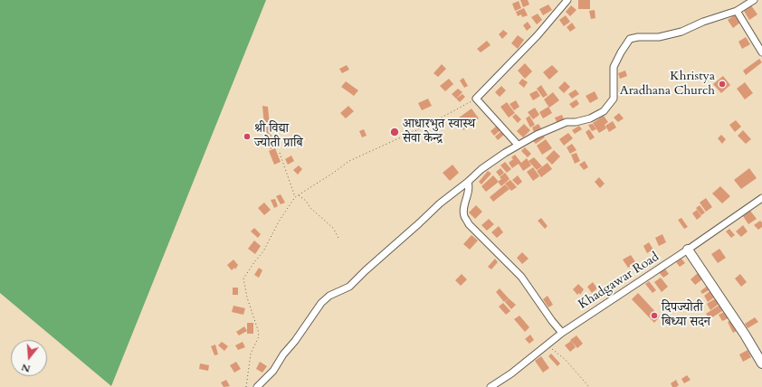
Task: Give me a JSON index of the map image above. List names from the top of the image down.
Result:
{
  "streets": {
    "street": ["Khadgawar Road"]
  },
  "places": [
    "Khristya Aradhana Church",
    "आधारभुत स्वास्थ सेवा केन्द्र",
    "श्री विद्या ज्योती प्राबि",
    "दिपज्योती बिध्या सदन"
  ],
  "north": "bottom"
}
